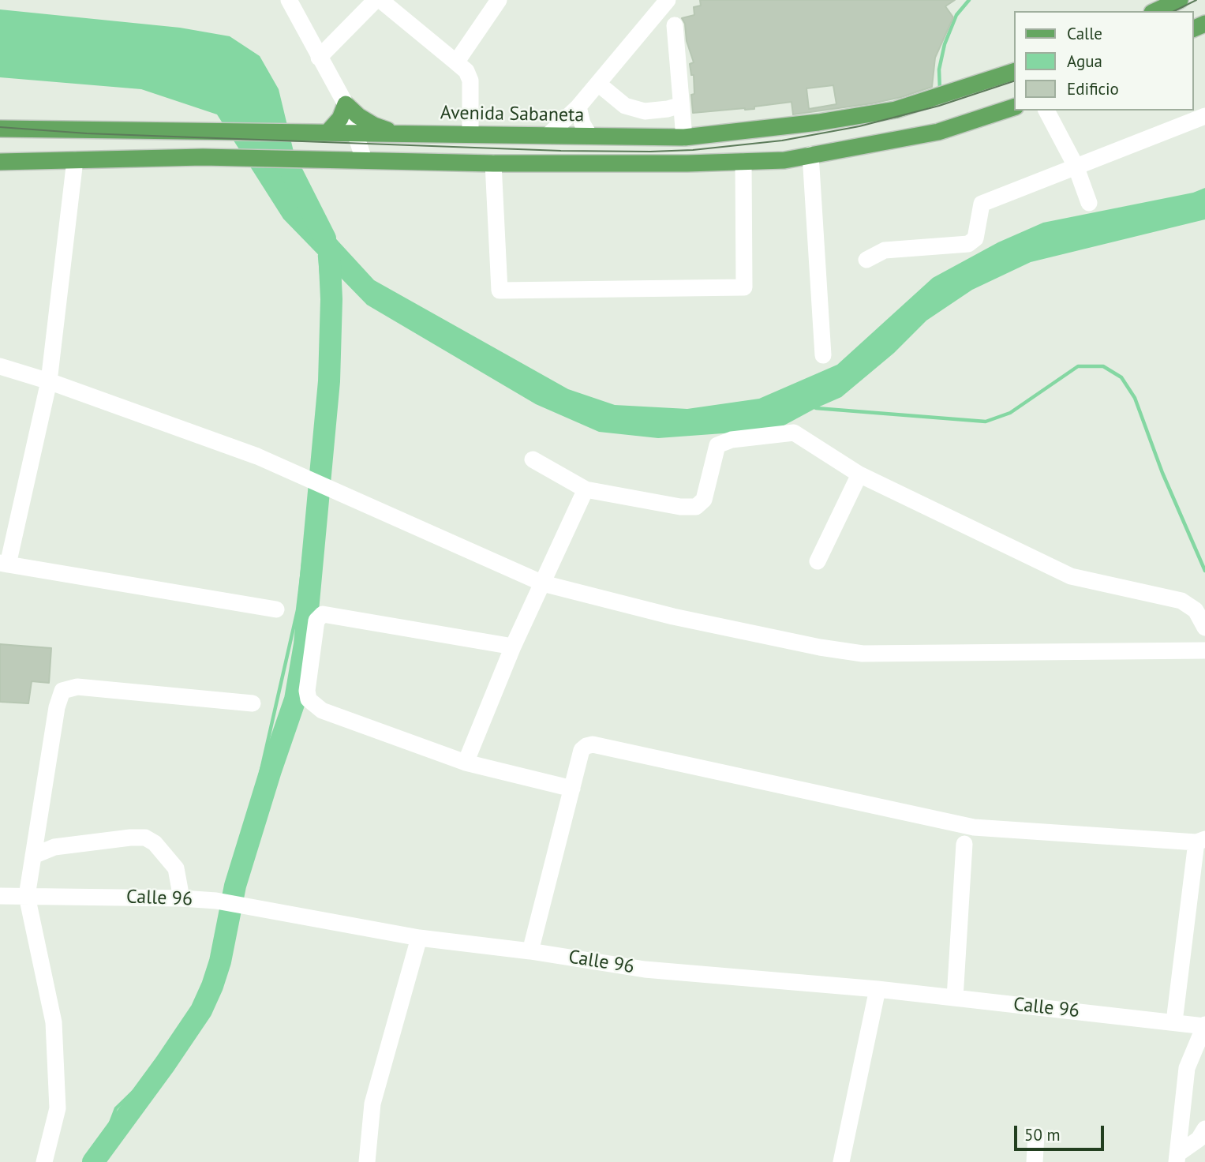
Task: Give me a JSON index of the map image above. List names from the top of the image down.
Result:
{
  "streets": {
    "main road": ["Avenida Sabaneta"],
    "street": ["Calle 96"]
  },
  "legend": ["Calle", "Agua", "Edificio"],
  "scale_bar": "50 m"
}
